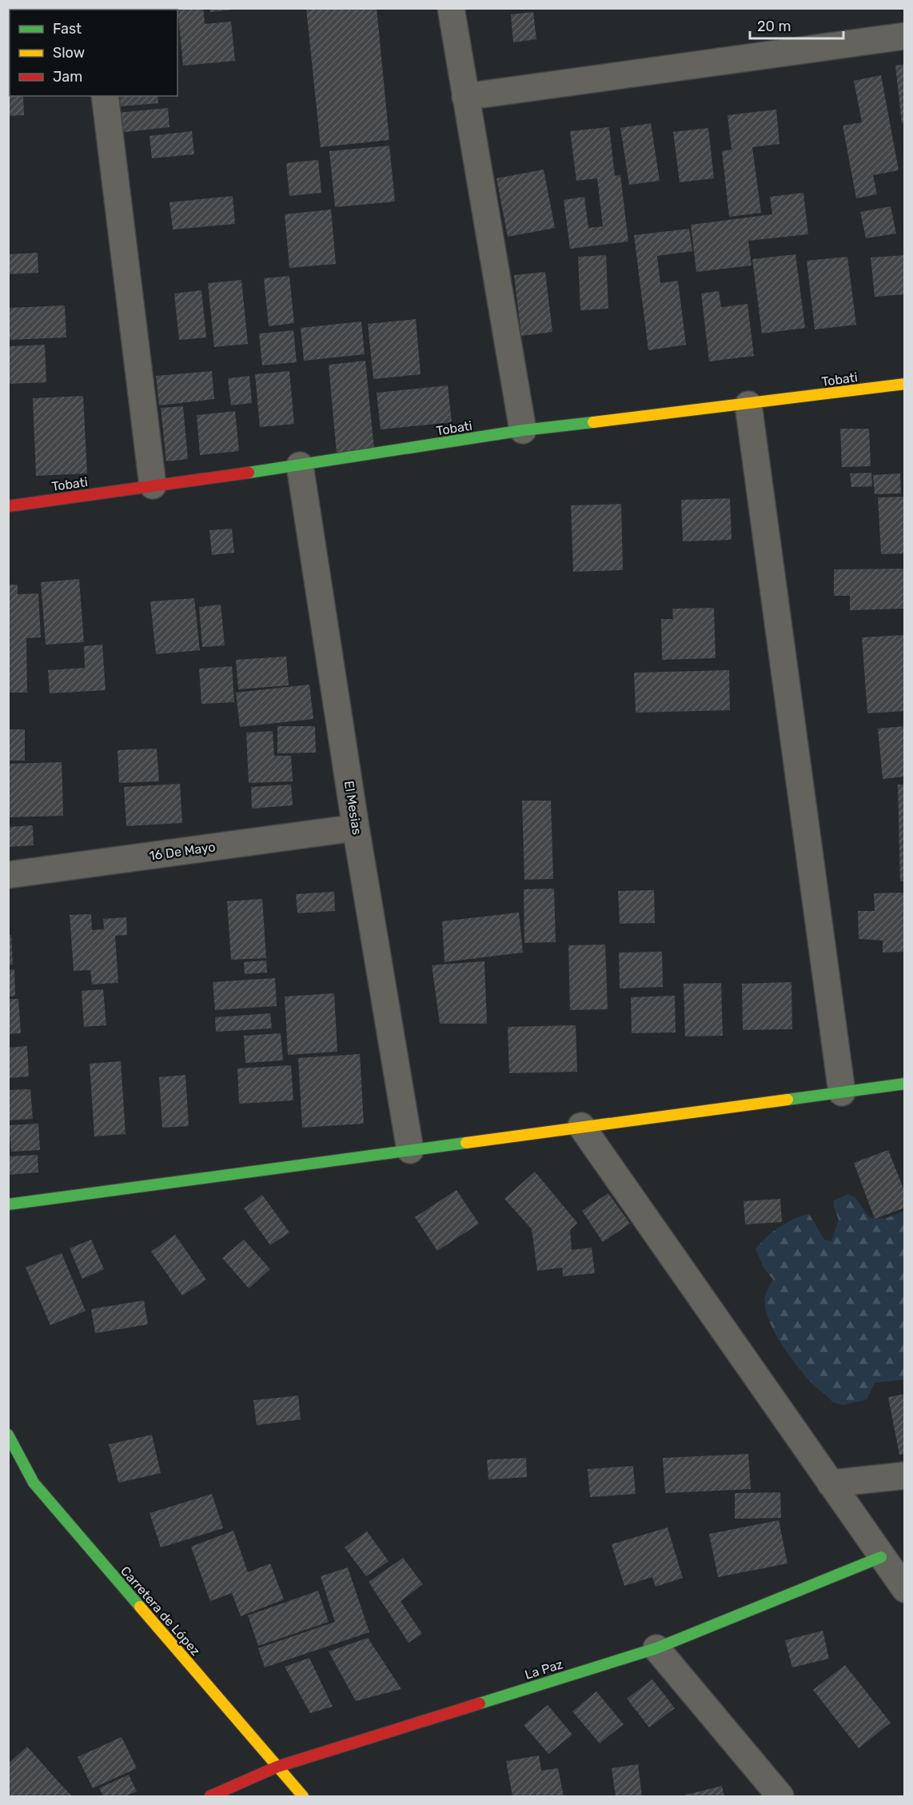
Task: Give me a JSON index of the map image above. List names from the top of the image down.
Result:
{
  "streets": {
    "street": [
      "Tobati",
      "El Mesias",
      "16 De Mayo",
      "Carretera de López",
      "La Paz"
    ]
  },
  "crossings": [
    ["Tobati", "El Mesias"],
    ["El Mesias", "16 De Mayo"],
    ["Carretera de López", "La Paz"]
  ],
  "legend": ["Fast", "Slow", "Jam"],
  "scale_bar": "20 m"
}
